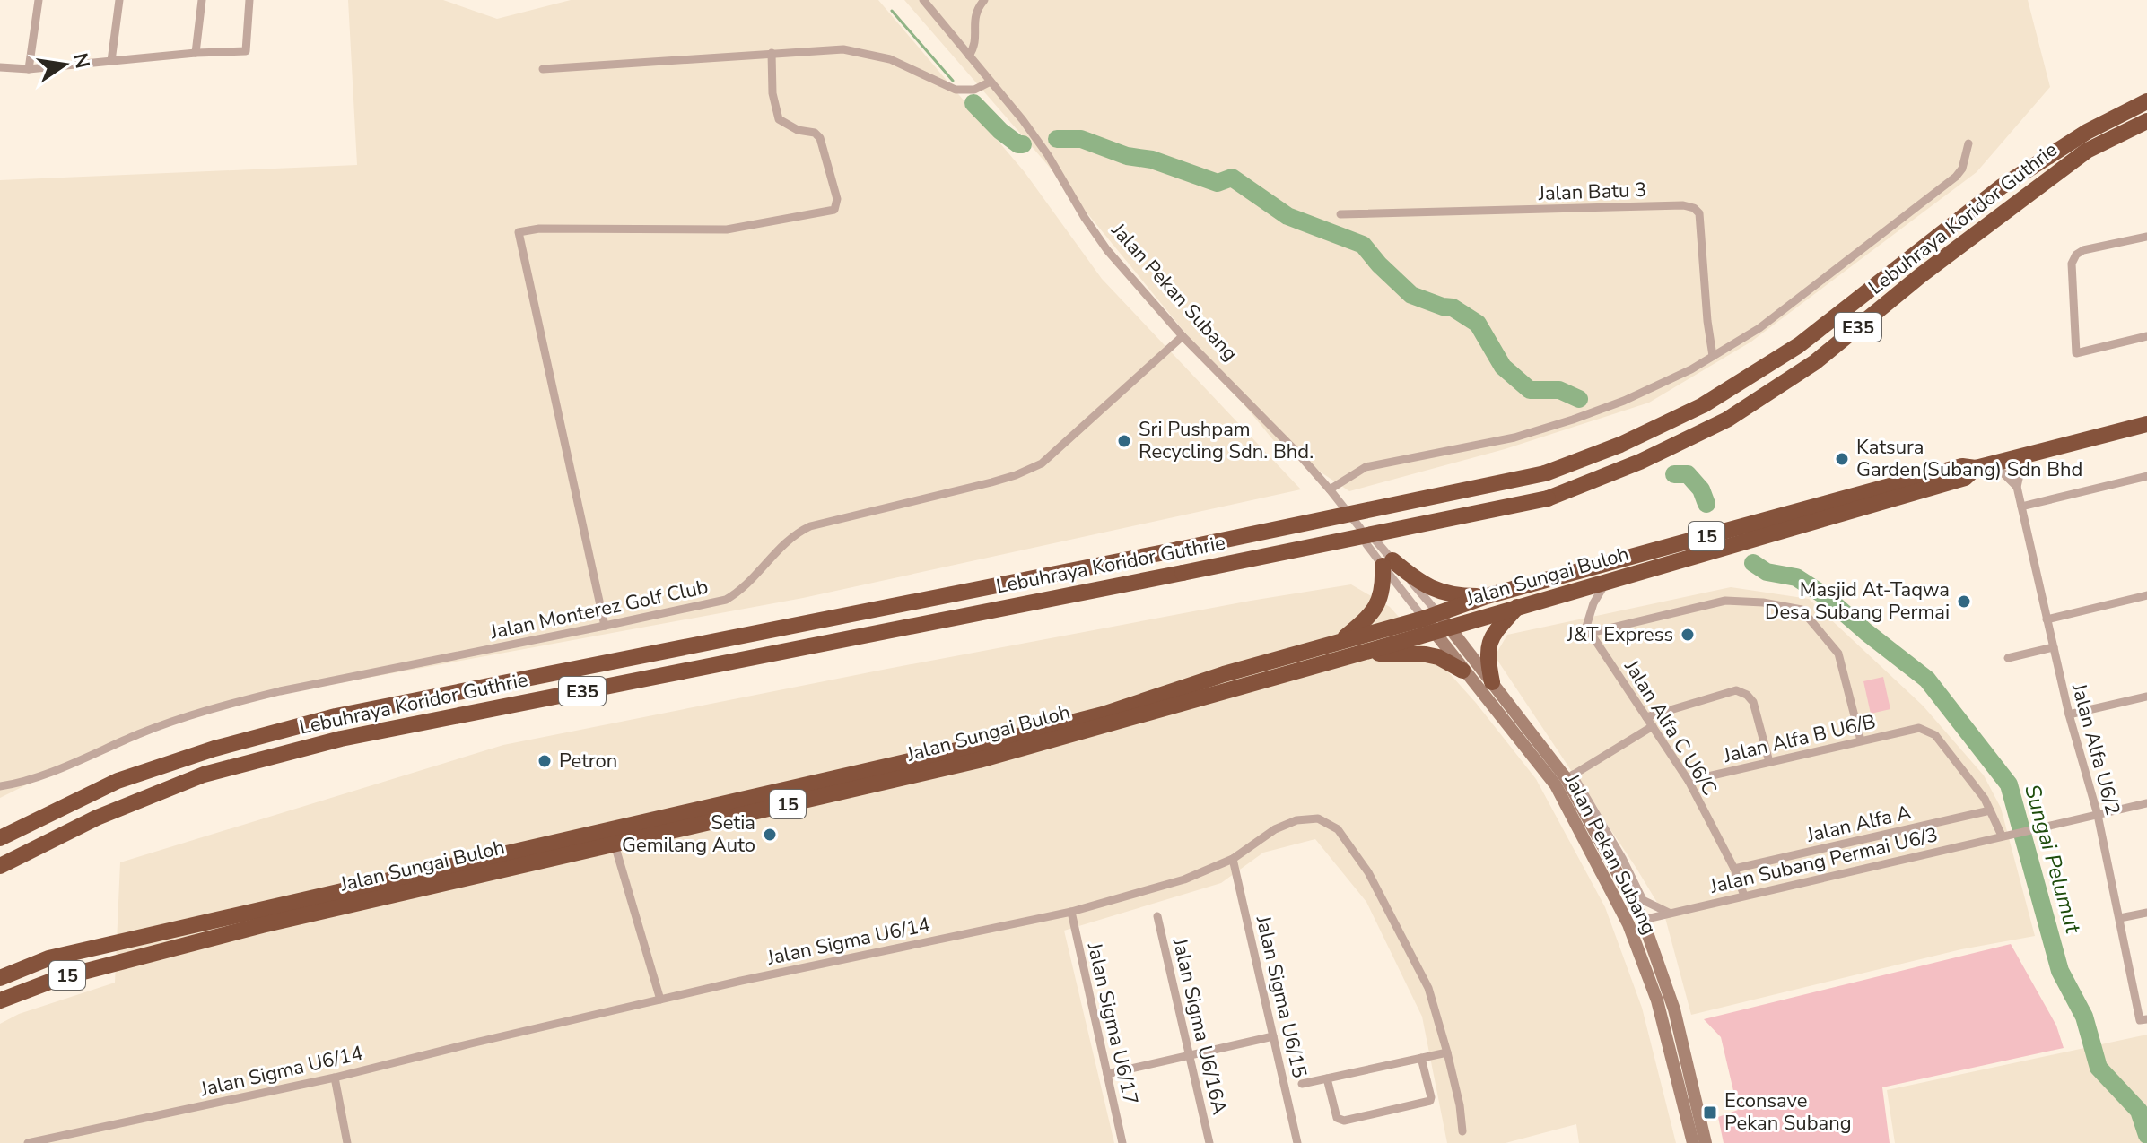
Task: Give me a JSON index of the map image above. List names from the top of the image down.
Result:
{
  "streets": {
    "highway": [
      "Lebuhraya Koridor Guthrie",
      "E35",
      "15",
      "Jalan Sungai Buloh"
    ],
    "main road": ["Jalan Pekan Subang"],
    "street": [
      "Jalan Batu 3",
      "Jalan Monterez Golf Club",
      "Jalan Alfa C U6/C",
      "Jalan Alfa B U6/B",
      "Jalan Alfa U6/2",
      "Jalan Alfa A",
      "Jalan Subang Permai U6/3",
      "Jalan Sigma U6/14",
      "Jalan Sigma U6/15",
      "Jalan Sigma U6/17",
      "Jalan Sigma U6/16A"
    ]
  },
  "crossings": [
    ["Jalan Pekan Subang", "Jalan Sungai Buloh"],
    ["Jalan Pekan Subang", "Jalan Monterez Golf Club"],
    ["Jalan Pekan Subang", "Jalan Subang Permai U6/3"],
    ["Jalan Alfa C U6/C", "Jalan Alfa B U6/B"],
    ["Jalan Alfa C U6/C", "Jalan Alfa A"],
    ["Jalan Alfa C U6/C", "Jalan Subang Permai U6/3"],
    ["Jalan Alfa B U6/B", "Jalan Alfa A"],
    ["Jalan Alfa U6/2", "Jalan Subang Permai U6/3"],
    ["Jalan Sigma U6/14", "Jalan Sigma U6/15"],
    ["Jalan Sigma U6/14", "Jalan Sigma U6/17"]
  ],
  "water": ["Sungai Pelumut"],
  "places": {
    "other": [
      "Sri Pushpam Recycling Sdn. Bhd.",
      "Katsura Garden(Subang) Sdn Bhd",
      "Masjid At-Taqwa Desa Subang Permai",
      "J&T Express",
      "Petron",
      "Setia Gemilang Auto"
    ],
    "transit": ["Econsave Pekan Subang"]
  },
  "north": "right"
}
